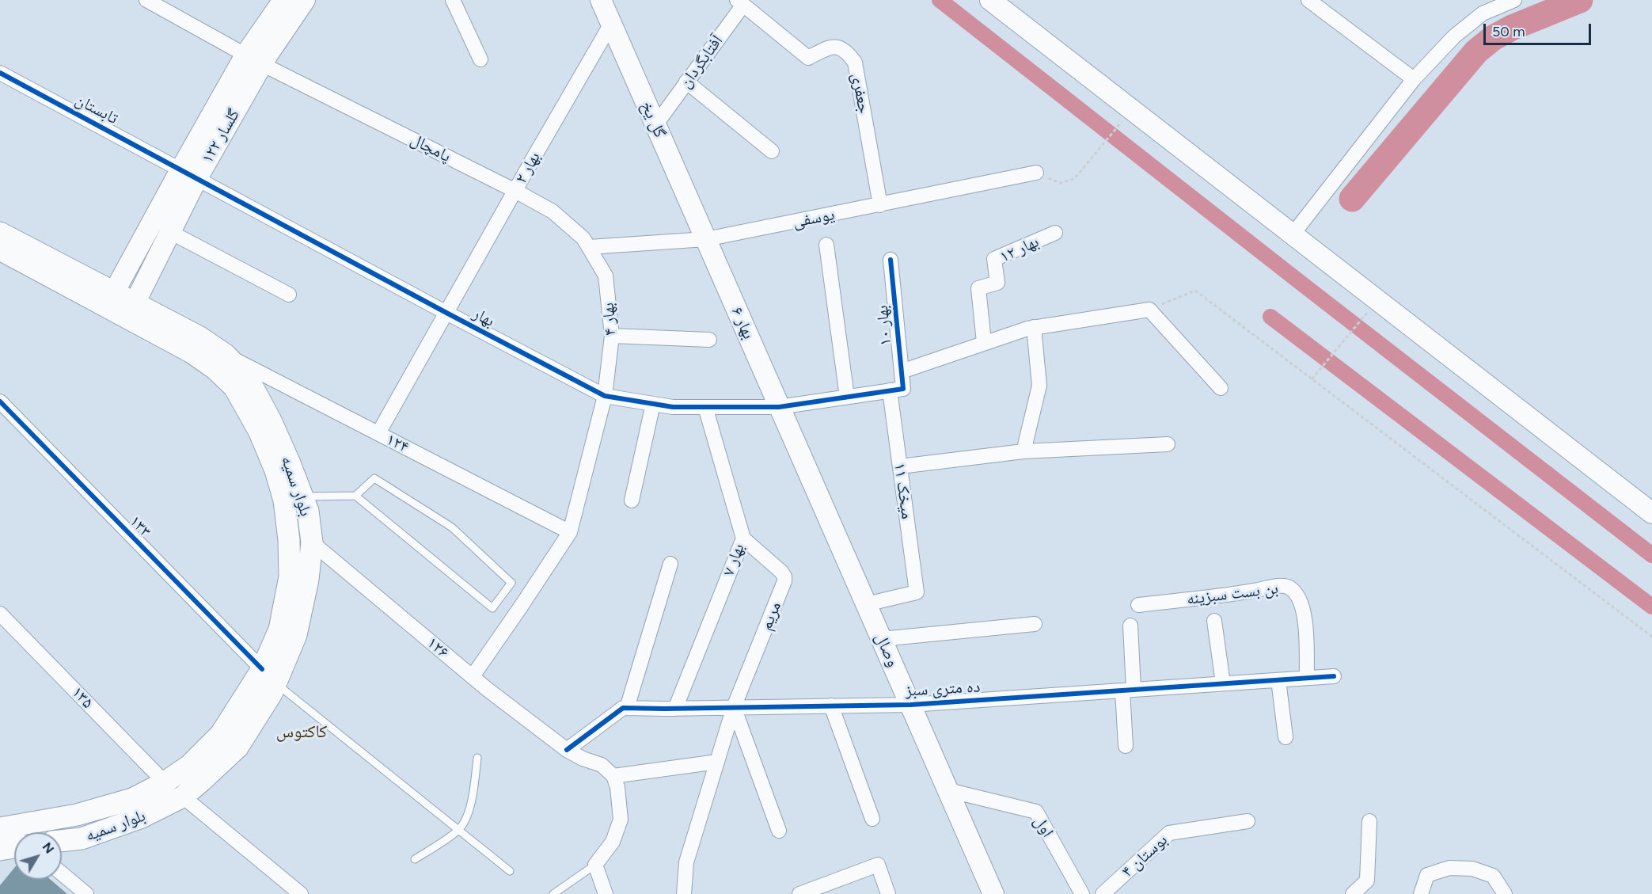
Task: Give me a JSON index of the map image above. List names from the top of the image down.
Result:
{
  "streets": {
    "main road": [
      "گل یخ",
      "گلسار ۱۲۲",
      "بهار ۶",
      "بلوار سمیه",
      "وصال"
    ],
    "street": [
      "آفتابگردان",
      "جعفری",
      "تابستان",
      "پامچال",
      "بهار ۲",
      "یوسفی",
      "بهار ۱۲",
      "بهار",
      "بهار ۴",
      "بهار ۱۰",
      "۱۲۴",
      "میخک ۱۱",
      "۱۳۳",
      "بهار ۷",
      "بن بست سبزینه",
      "مریم",
      "۱۲۶",
      "ده متری سبز",
      "۱۳۵",
      "اول",
      "بوستان ۴"
    ]
  },
  "crossings": [
    ["آفتابگردان", "جعفری"],
    ["آفتابگردان", "گل یخ"],
    ["جعفری", "یوسفی"],
    ["تابستان", "گلسار ۱۲۲"],
    ["تابستان", "بهار"],
    ["گل یخ", "بهار ۲"],
    ["گل یخ", "یوسفی"],
    ["گل یخ", "بهار ۶"],
    ["گلسار ۱۲۲", "پامچال"],
    ["گلسار ۱۲۲", "بهار"],
    ["گلسار ۱۲۲", "بلوار سمیه"],
    ["پامچال", "بهار ۲"],
    ["پامچال", "یوسفی"],
    ["پامچال", "بهار ۴"],
    ["بهار ۲", "بهار"],
    ["بهار ۲", "۱۲۴"],
    ["یوسفی", "بهار ۴"],
    ["یوسفی", "بهار ۶"],
    ["بهار", "بهار ۴"],
    ["بهار", "بهار ۶"],
    ["بهار", "بهار ۱۰"],
    ["بهار", "میخک ۱۱"],
    ["بهار", "بهار ۷"],
    ["بهار", "وصال"],
    ["بهار ۴", "۱۲۴"],
    ["بهار ۴", "۱۲۶"],
    ["بهار ۶", "وصال"],
    ["بهار ۱۰", "میخک ۱۱"],
    ["۱۲۴", "بلوار سمیه"],
    ["بلوار سمیه", "۱۳۳"],
    ["بلوار سمیه", "۱۲۶"],
    ["بلوار سمیه", "۱۳۵"],
    ["میخک ۱۱", "وصال"],
    ["بهار ۷", "مریم"],
    ["بهار ۷", "ده متری سبز"],
    ["بن بست سبزینه", "ده متری سبز"],
    ["مریم", "ده متری سبز"],
    ["وصال", "ده متری سبز"],
    ["وصال", "اول"]
  ],
  "districts": ["کاکتوس"],
  "scale_bar": "50 m",
  "north": "top right"
}
